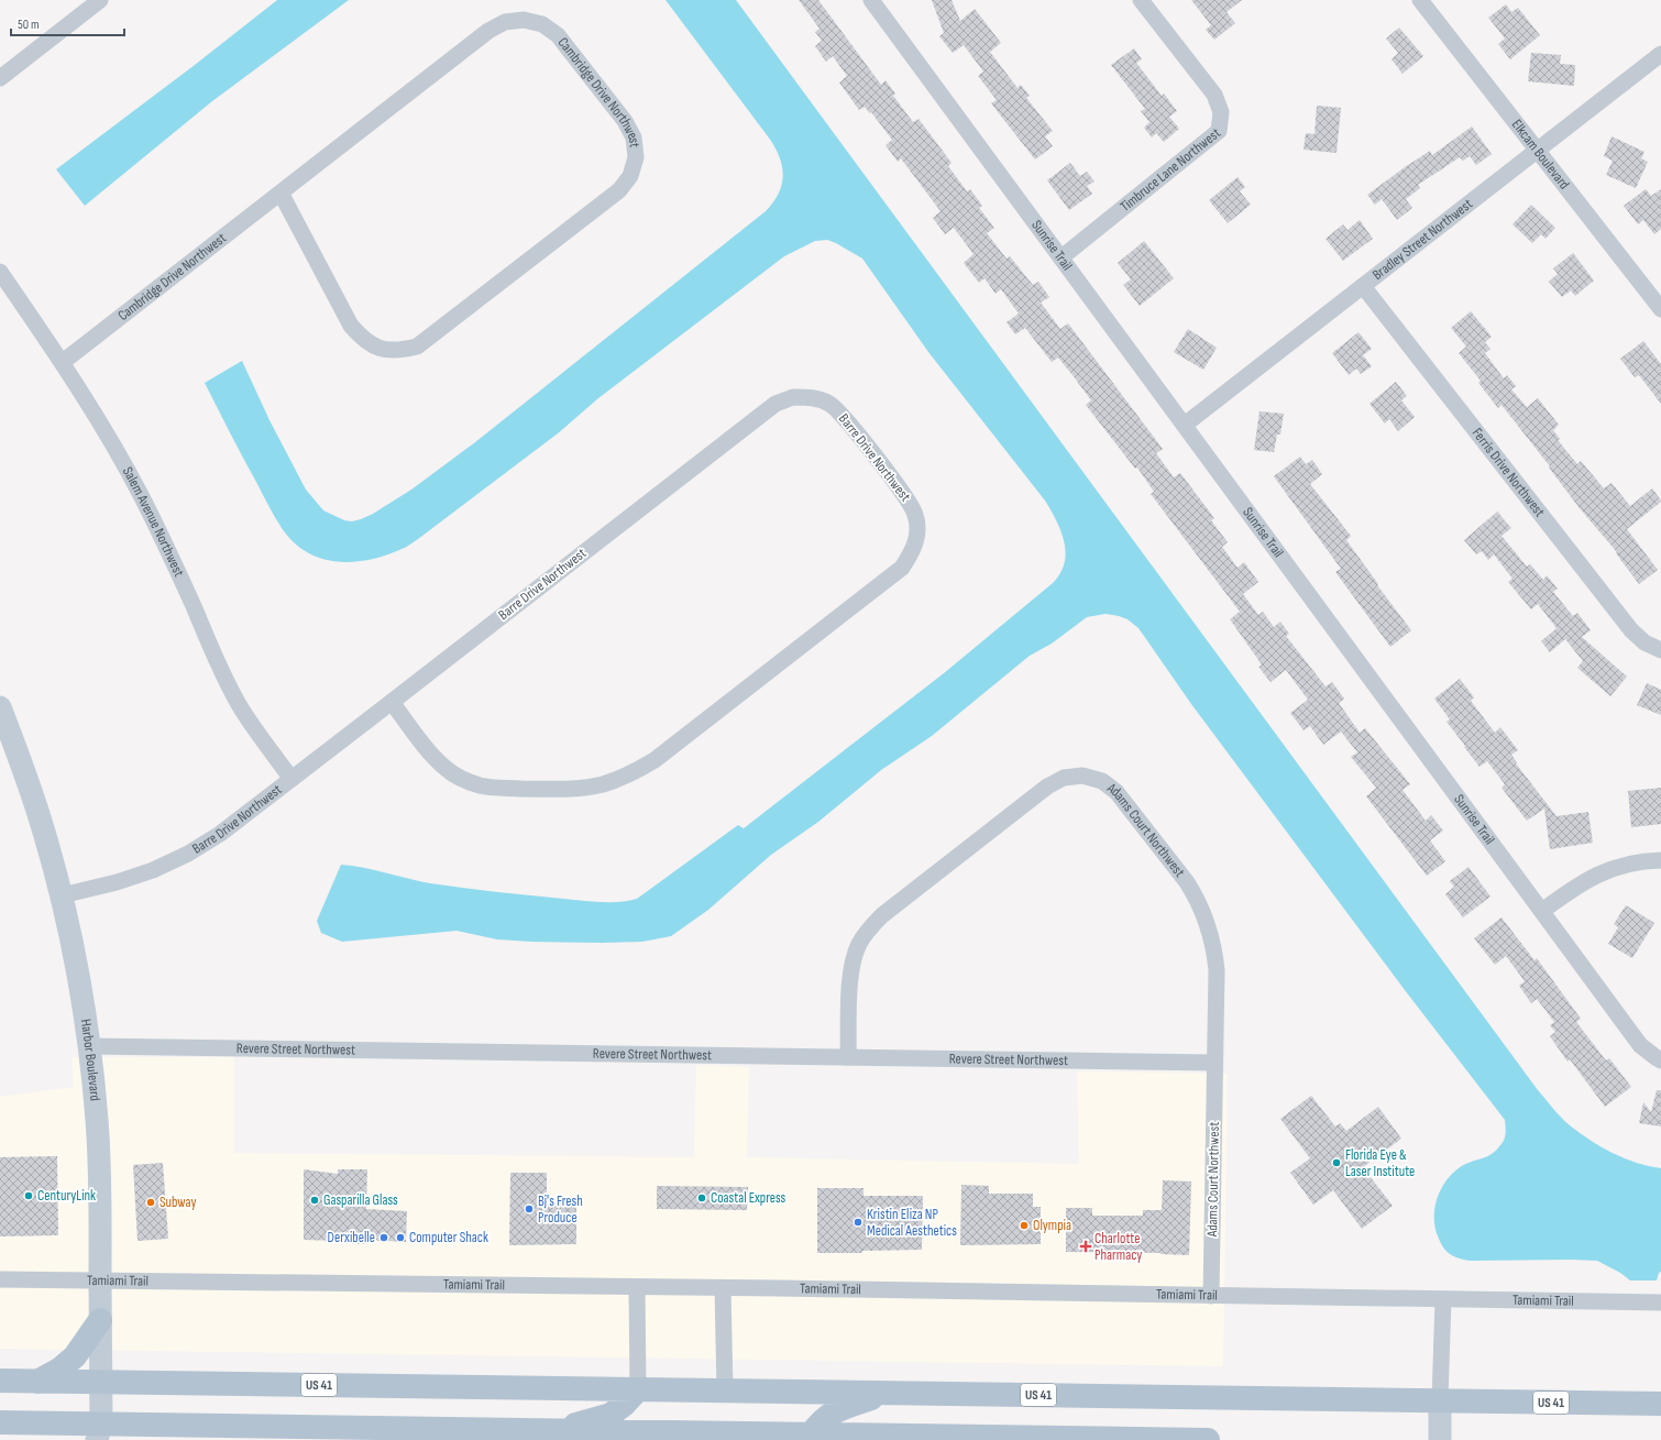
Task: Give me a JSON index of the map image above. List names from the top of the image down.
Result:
{
  "streets": {
    "main road": ["US 41"],
    "street": [
      "Cambridge Drive Northwest",
      "Elkcam Boulevard",
      "Timbruce Lane Northwest",
      "Bradley Street Northwest",
      "Sunrise Trail",
      "Barre Drive Northwest",
      "Ferris Drive Northwest",
      "Salem Avenue Northwest",
      "Adams Court Northwest",
      "Revere Street Northwest",
      "Harbor Boulevard",
      "Tamiami Trail"
    ]
  },
  "crossings": [
    ["Cambridge Drive Northwest", "Salem Avenue Northwest"],
    ["Elkcam Boulevard", "Bradley Street Northwest"],
    ["Timbruce Lane Northwest", "Sunrise Trail"],
    ["Bradley Street Northwest", "Sunrise Trail"],
    ["Bradley Street Northwest", "Ferris Drive Northwest"],
    ["Barre Drive Northwest", "Salem Avenue Northwest"],
    ["Barre Drive Northwest", "Harbor Boulevard"],
    ["Adams Court Northwest", "Revere Street Northwest"],
    ["Adams Court Northwest", "Tamiami Trail"],
    ["Revere Street Northwest", "Harbor Boulevard"],
    ["Harbor Boulevard", "Tamiami Trail"],
    ["Harbor Boulevard", "US 41"]
  ],
  "places": {
    "other": [
      "Florida Eye & Laser Institute",
      "CenturyLink",
      "Coastal Express",
      "Gasparilla Glass",
      "Subway",
      "Bj's Fresh Produce",
      "Kristin Eliza NP Medical Aesthetics",
      "Olympia",
      "Derxibelle",
      "Computer Shack"
    ],
    "health": ["Charlotte Pharmacy"]
  },
  "scale_bar": "50 m"
}
